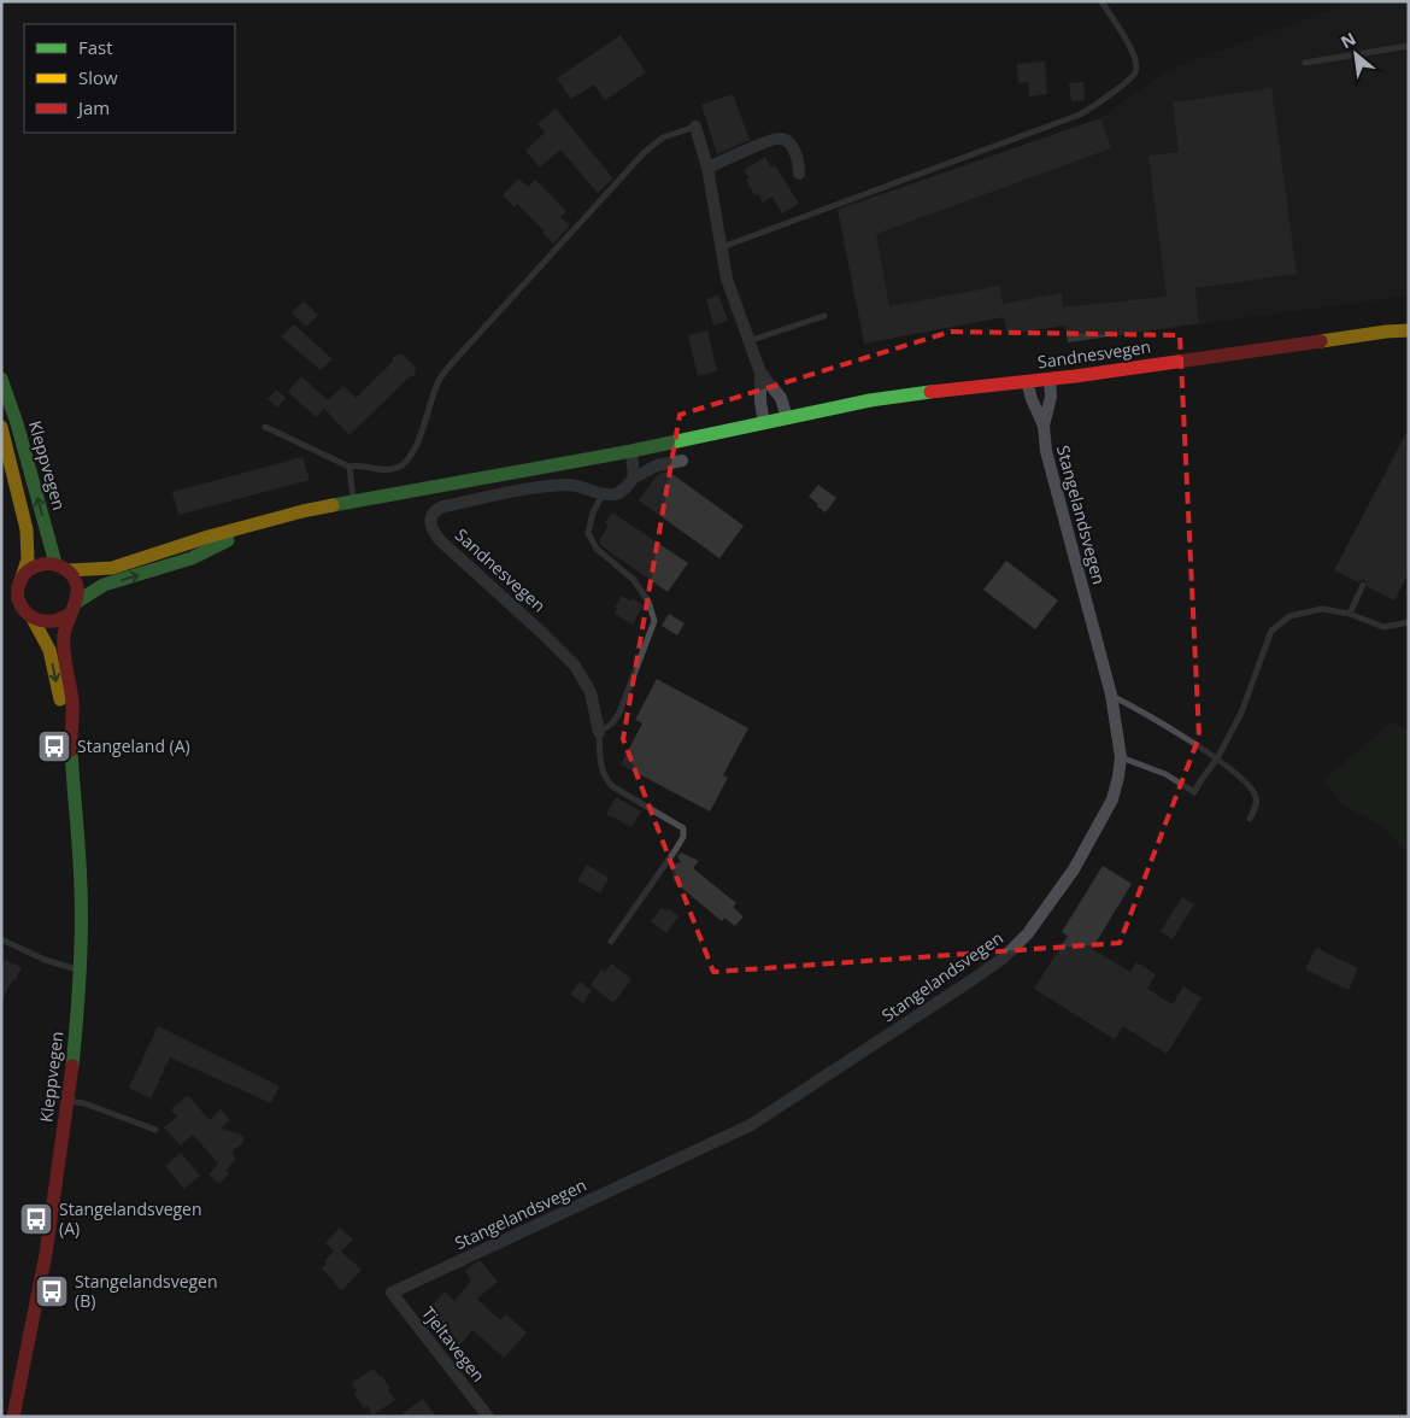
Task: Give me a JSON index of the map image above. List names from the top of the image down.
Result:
{
  "streets": {
    "main road": ["Sandnesvegen", "Kleppvegen"],
    "street": ["Stangelandsvegen", "Tjeltavegen"]
  },
  "crossings": [
    ["Sandnesvegen", "Kleppvegen"],
    ["Sandnesvegen", "Stangelandsvegen"],
    ["Stangelandsvegen", "Tjeltavegen"]
  ],
  "places": {
    "bus stop": ["Stangeland (A)", "Stangelandsvegen (A)", "Stangelandsvegen (B)"]
  },
  "legend": ["Fast", "Slow", "Jam"],
  "north": "top left"
}
